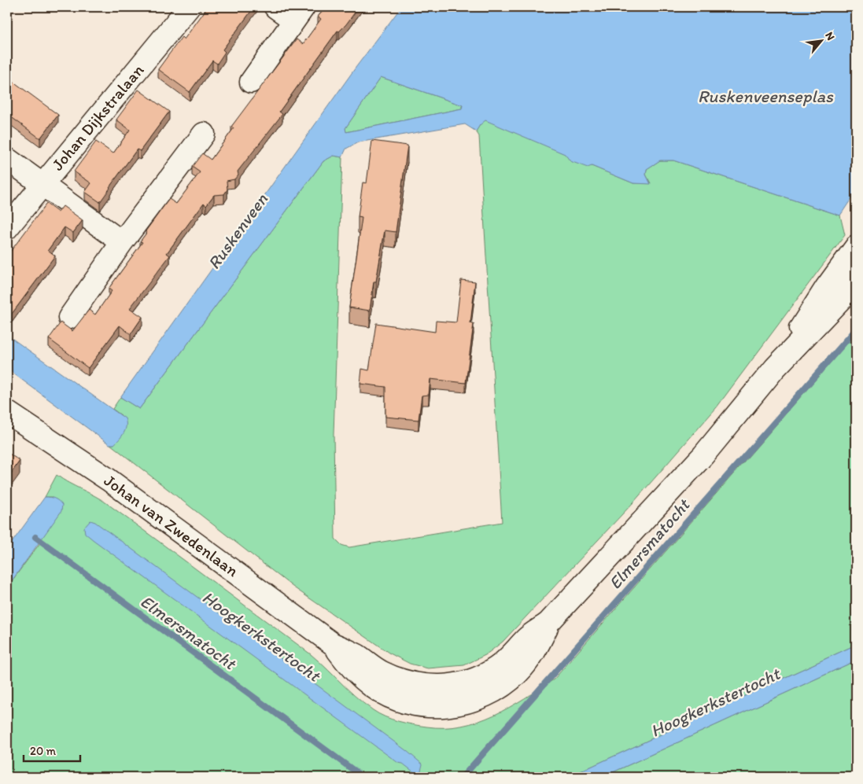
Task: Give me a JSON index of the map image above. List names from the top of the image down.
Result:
{
  "streets": {
    "main road": ["Johan Dijkstralaan", "Johan van Zwedenlaan"]
  },
  "water": [
    "Ruskenveenseplas",
    "Ruskenveen",
    "Elmersmatocht",
    "Hoogkerkstertocht"
  ],
  "scale_bar": "20 m",
  "north": "top right"
}
